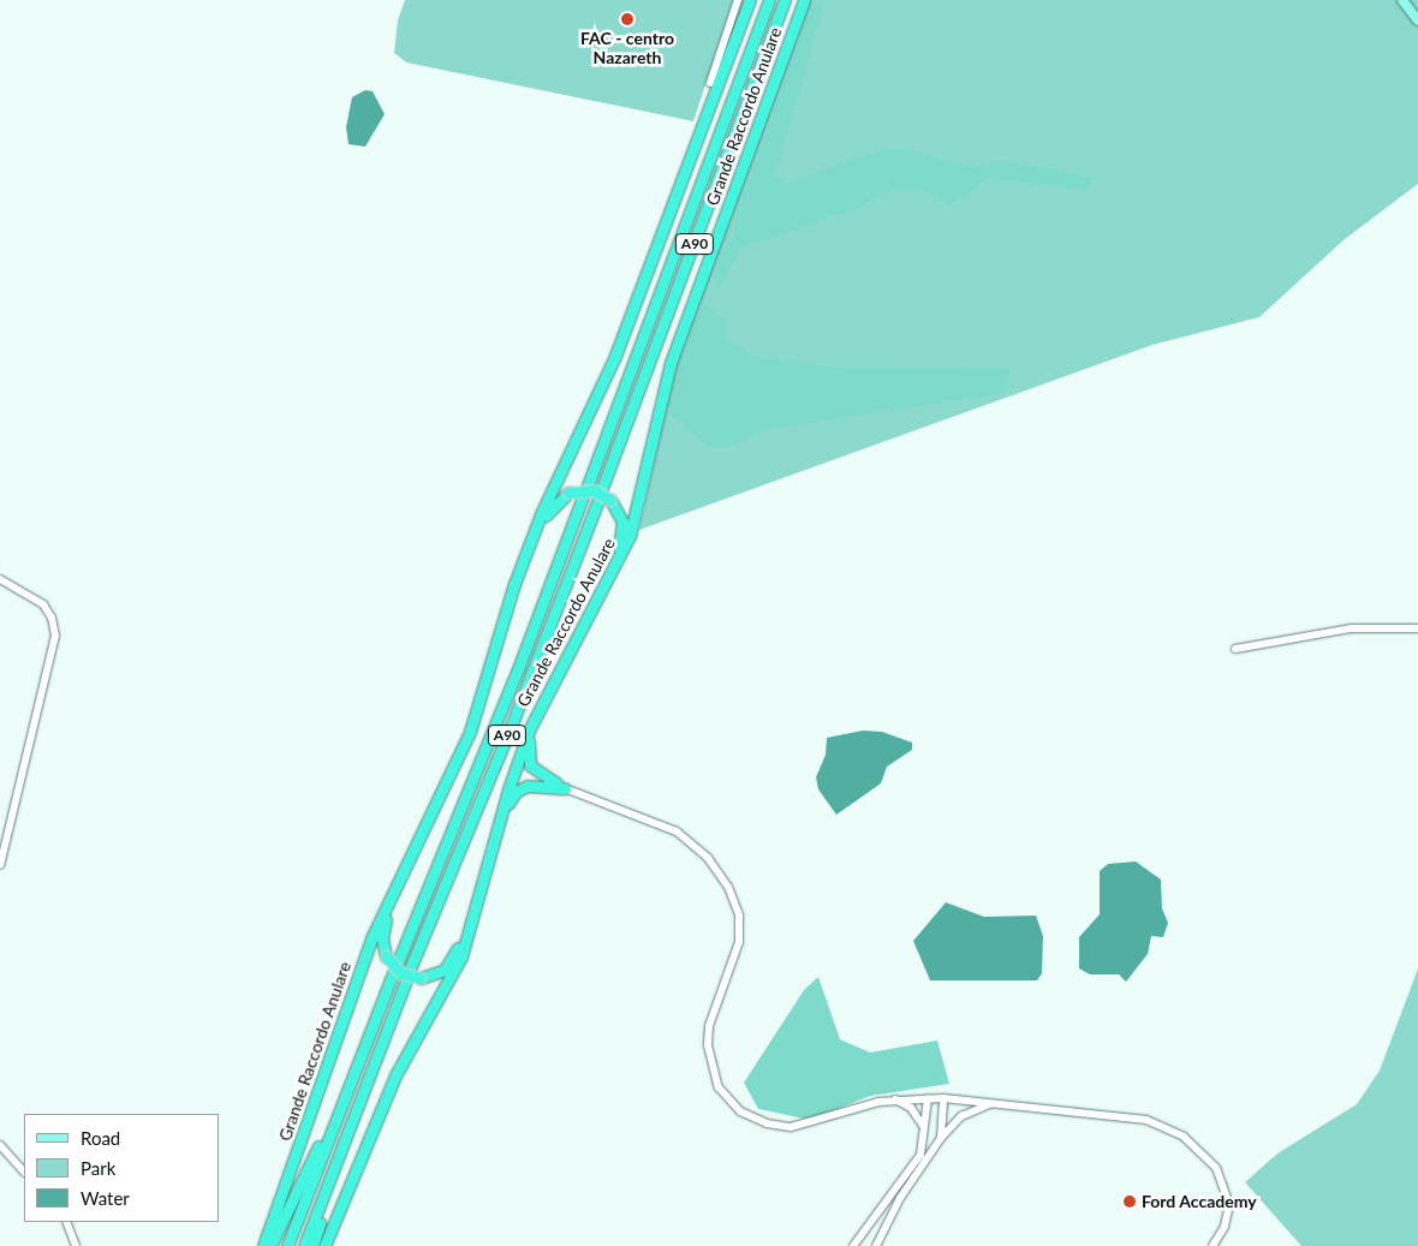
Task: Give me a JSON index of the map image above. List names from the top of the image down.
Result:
{
  "streets": {
    "highway": ["Grande Raccordo Anulare", "A90"]
  },
  "places": ["FAC - centro Nazareth", "Ford Accademy"],
  "legend": ["Road", "Park", "Water"]
}
